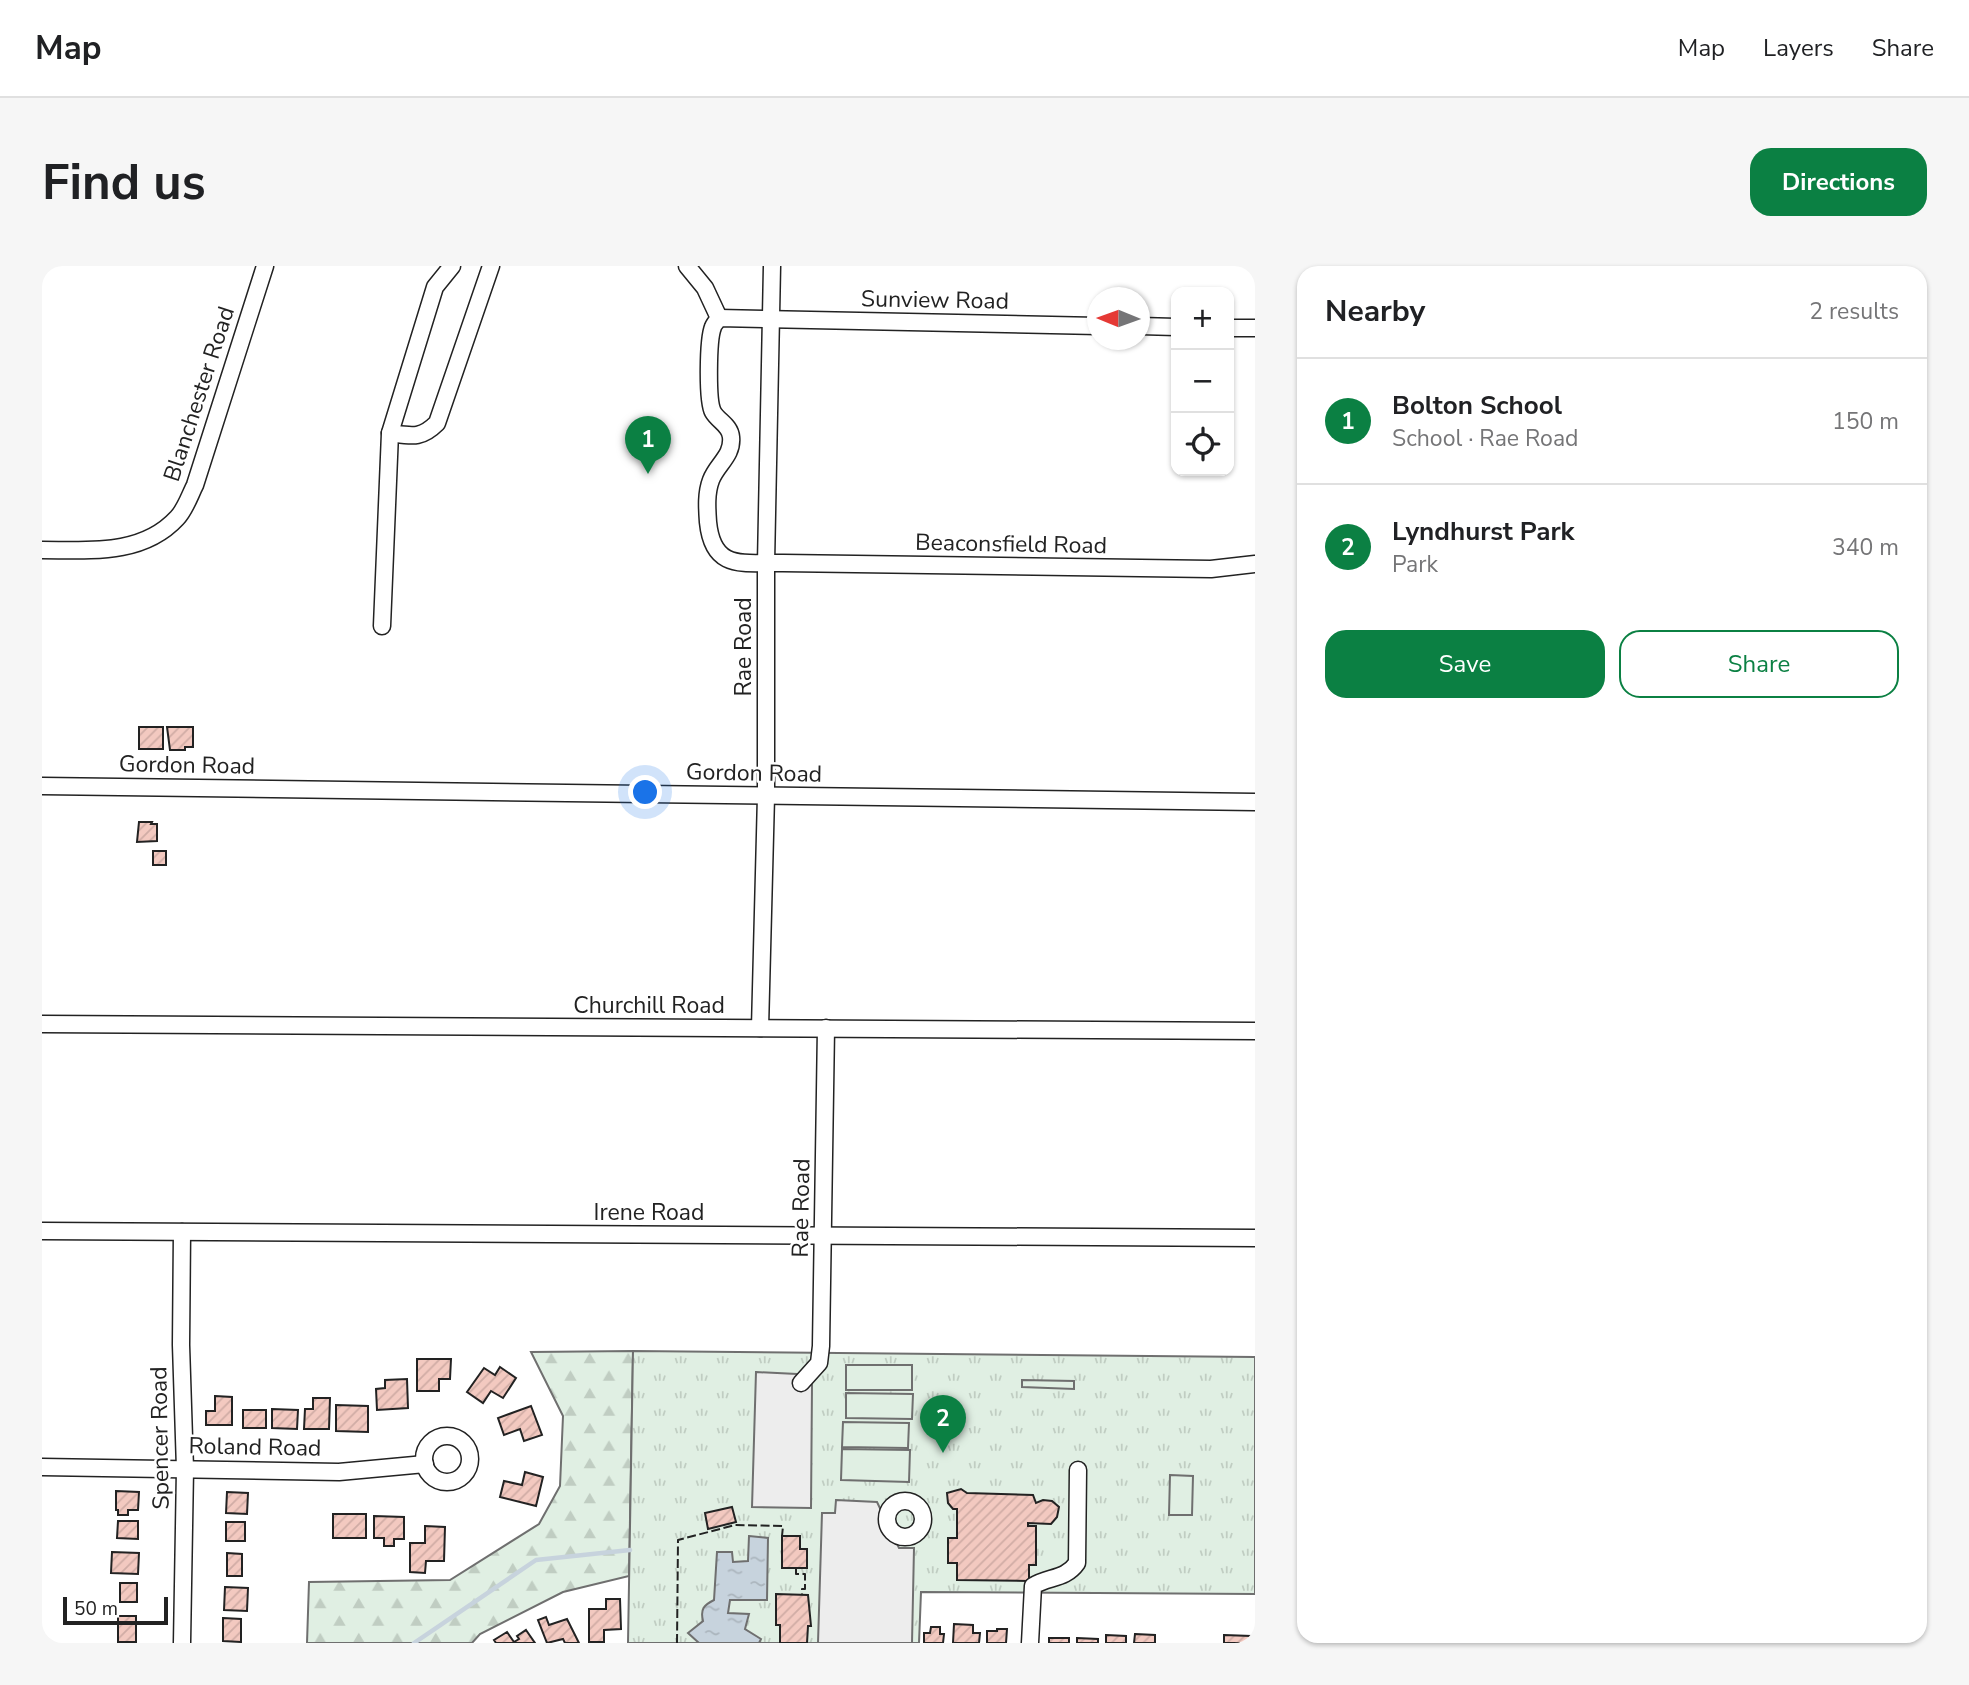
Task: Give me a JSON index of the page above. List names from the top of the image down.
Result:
{
  "streets": {
    "street": [
      "Sunview Road",
      "Blanchester Road",
      "Beaconsfield Road",
      "Rae Road",
      "Gordon Road",
      "Churchill Road",
      "Irene Road",
      "Spencer Road",
      "Roland Road"
    ]
  },
  "crossings": [
    ["Sunview Road", "Beaconsfield Road"],
    ["Sunview Road", "Rae Road"],
    ["Beaconsfield Road", "Rae Road"],
    ["Rae Road", "Gordon Road"],
    ["Rae Road", "Churchill Road"],
    ["Rae Road", "Irene Road"],
    ["Irene Road", "Spencer Road"],
    ["Spencer Road", "Roland Road"]
  ],
  "scale_bar": "50 m",
  "north": "left",
  "page": {
    "header": "Map",
    "nav": ["Map", "Layers", "Share"],
    "buttons": [
      "Directions",
      ["Save", "Share"]
    ],
    "title": "Find us",
    "heading": ["Nearby", "2 results"],
    "map_buttons": ["+", "−"],
    "list": [
      {
        "mark": "1",
        "name": "Bolton School",
        "note": "School · Rae Road",
        "value": "150 m"
      },
      {
        "mark": "2",
        "name": "Lyndhurst Park",
        "note": "Park",
        "value": "340 m"
      }
    ],
    "pins": ["1", "2"],
    "scale": "50 m"
  }
}
